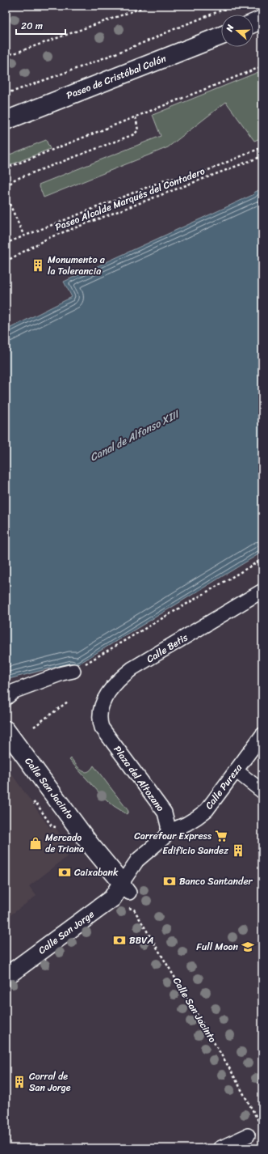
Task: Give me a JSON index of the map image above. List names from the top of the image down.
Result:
{
  "streets": {
    "street": [
      "Paseo de Cristóbal Colón",
      "Calle Betis",
      "Plaza del Altozano",
      "Calle Pureza",
      "Calle San Jacinto",
      "Calle San Jorge"
    ],
    "path": ["Paseo Alcalde Marqués del Contadero"]
  },
  "crossings": [
    ["Calle Betis", "Plaza del Altozano"],
    ["Plaza del Altozano", "Calle Pureza"],
    ["Calle Pureza", "Calle San Jacinto"],
    ["Calle Pureza", "Calle San Jorge"],
    ["Calle San Jacinto", "Calle San Jorge"]
  ],
  "water": ["Canal de Alfonso XIII"],
  "places": {
    "building": ["Monumento a la Tolerancia", "Edificio Sandez", "Corral de San Jorge"],
    "supermarket": ["Carrefour Express"],
    "shop": ["Mercado de Triana"],
    "bank": ["Caixabank", "Banco Santander", "BBVA"],
    "school or university": ["Full Moon"]
  },
  "scale_bar": "20 m",
  "north": "left"
}
